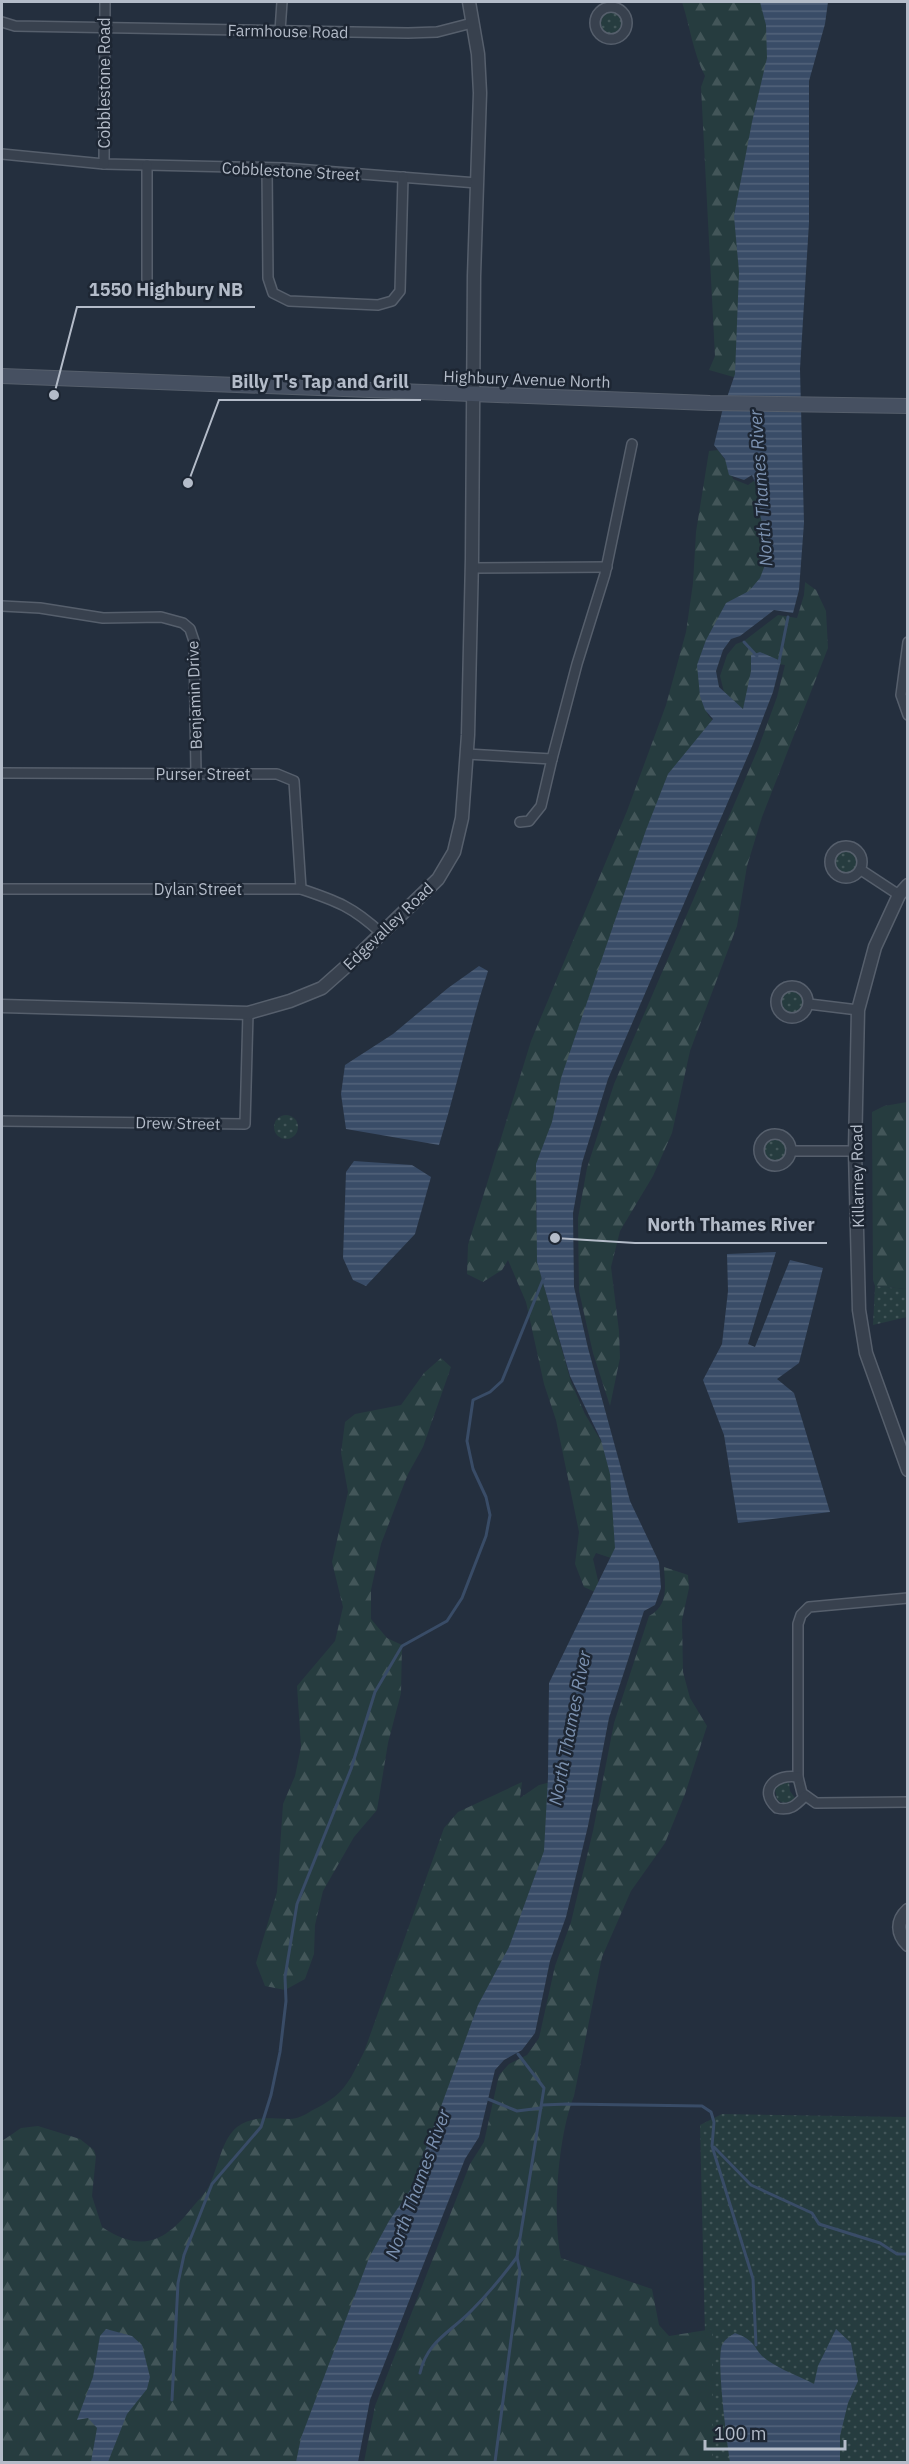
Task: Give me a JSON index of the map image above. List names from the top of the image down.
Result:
{
  "streets": {
    "main road": ["Highbury Avenue North"],
    "street": [
      "Farmhouse Road",
      "Cobblestone Road",
      "Cobblestone Street",
      "Benjamin Drive",
      "Purser Street",
      "Dylan Street",
      "Edgevalley Road",
      "Drew Street",
      "Killarney Road"
    ]
  },
  "crossings": [
    ["Farmhouse Road", "Cobblestone Road"],
    ["Farmhouse Road", "Edgevalley Road"],
    ["Cobblestone Road", "Cobblestone Street"],
    ["Cobblestone Street", "Edgevalley Road"],
    ["Highbury Avenue North", "Edgevalley Road"],
    ["Benjamin Drive", "Purser Street"],
    ["Purser Street", "Dylan Street"],
    ["Dylan Street", "Edgevalley Road"],
    ["Edgevalley Road", "Drew Street"]
  ],
  "water": ["North Thames River"],
  "places": ["1550 Highbury NB", "Billy T's Tap and Grill", "North Thames River"],
  "scale_bar": "100 m"
}
